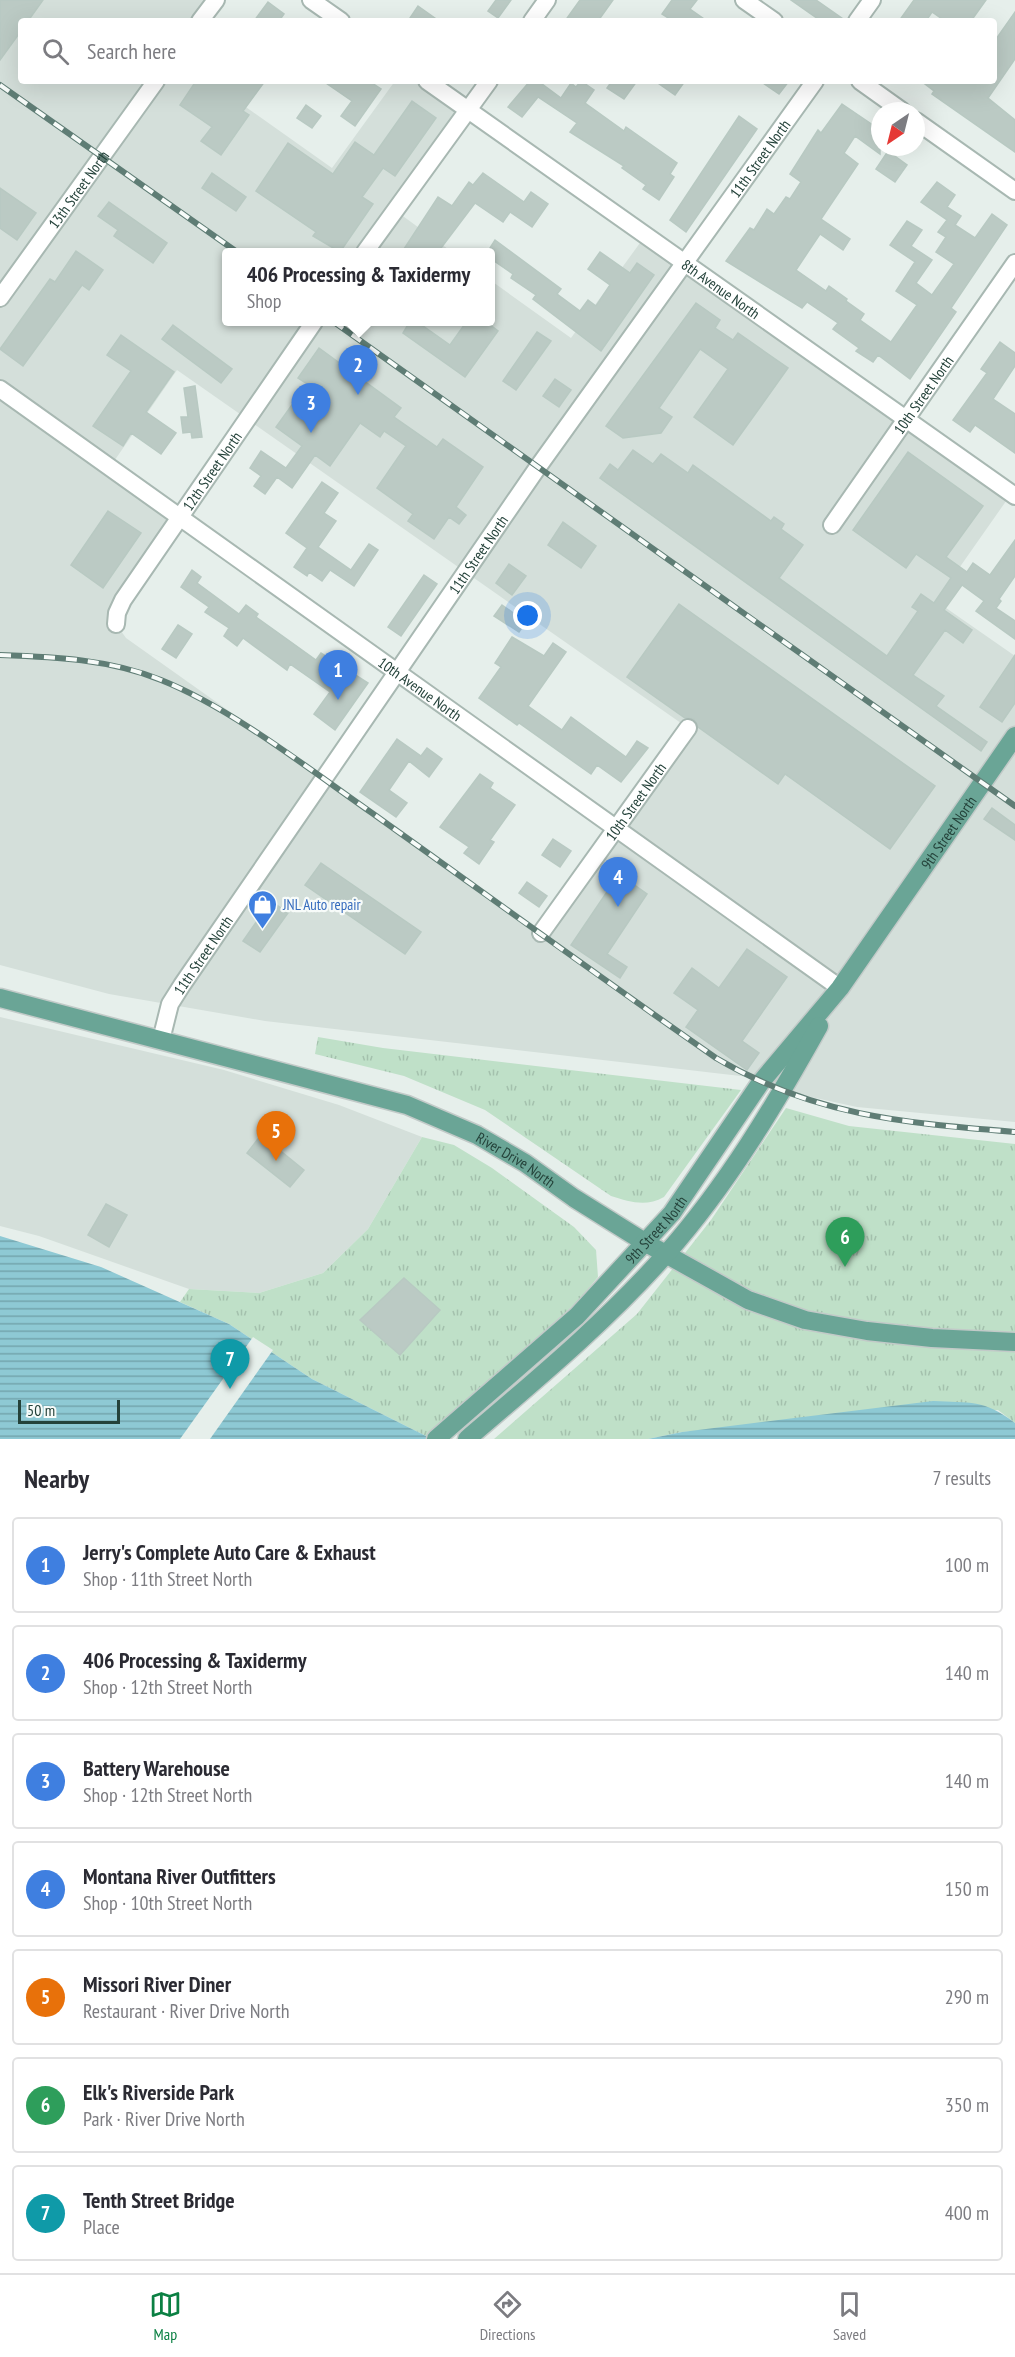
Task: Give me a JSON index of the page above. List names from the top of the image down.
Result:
{
  "streets": {
    "main road": ["9th Street North", "River Drive North"],
    "street": [
      "11th Street North",
      "13th Street North",
      "8th Avenue North",
      "10th Street North",
      "12th Street North",
      "10th Avenue North"
    ]
  },
  "crossings": [
    ["11th Street North", "8th Avenue North"],
    ["11th Street North", "10th Avenue North"],
    ["11th Street North", "River Drive North"],
    ["8th Avenue North", "10th Street North"],
    ["10th Street North", "10th Avenue North"],
    ["12th Street North", "10th Avenue North"],
    ["10th Avenue North", "9th Street North"],
    ["9th Street North", "River Drive North"]
  ],
  "places": {
    "shop": ["JNL Auto repair"]
  },
  "scale_bar": "50 m",
  "north": "bottom left",
  "page": {
    "search": "Search here",
    "popup": ["406 Processing & Taxidermy", "Shop"],
    "pins": [
      "2",
      "3",
      "1",
      "4",
      "5",
      "6",
      "7"
    ],
    "scale": "50 m",
    "heading": ["Nearby", "7 results"],
    "list": [
      {
        "mark": "1",
        "name": "Jerry's Complete Auto Care & Exhaust",
        "note": "Shop · 11th Street North",
        "value": "100 m"
      },
      {
        "mark": "2",
        "name": "406 Processing & Taxidermy",
        "note": "Shop · 12th Street North",
        "value": "140 m"
      },
      {
        "mark": "3",
        "name": "Battery Warehouse",
        "note": "Shop · 12th Street North",
        "value": "140 m"
      },
      {
        "mark": "4",
        "name": "Montana River Outfitters",
        "note": "Shop · 10th Street North",
        "value": "150 m"
      },
      {
        "mark": "5",
        "name": "Missori River Diner",
        "note": "Restaurant · River Drive North",
        "value": "290 m"
      },
      {
        "mark": "6",
        "name": "Elk's Riverside Park",
        "note": "Park · River Drive North",
        "value": "350 m"
      },
      {
        "mark": "7",
        "name": "Tenth Street Bridge",
        "note": "Place",
        "value": "400 m"
      }
    ],
    "nav": ["Map", "Directions", "Saved"]
  }
}
